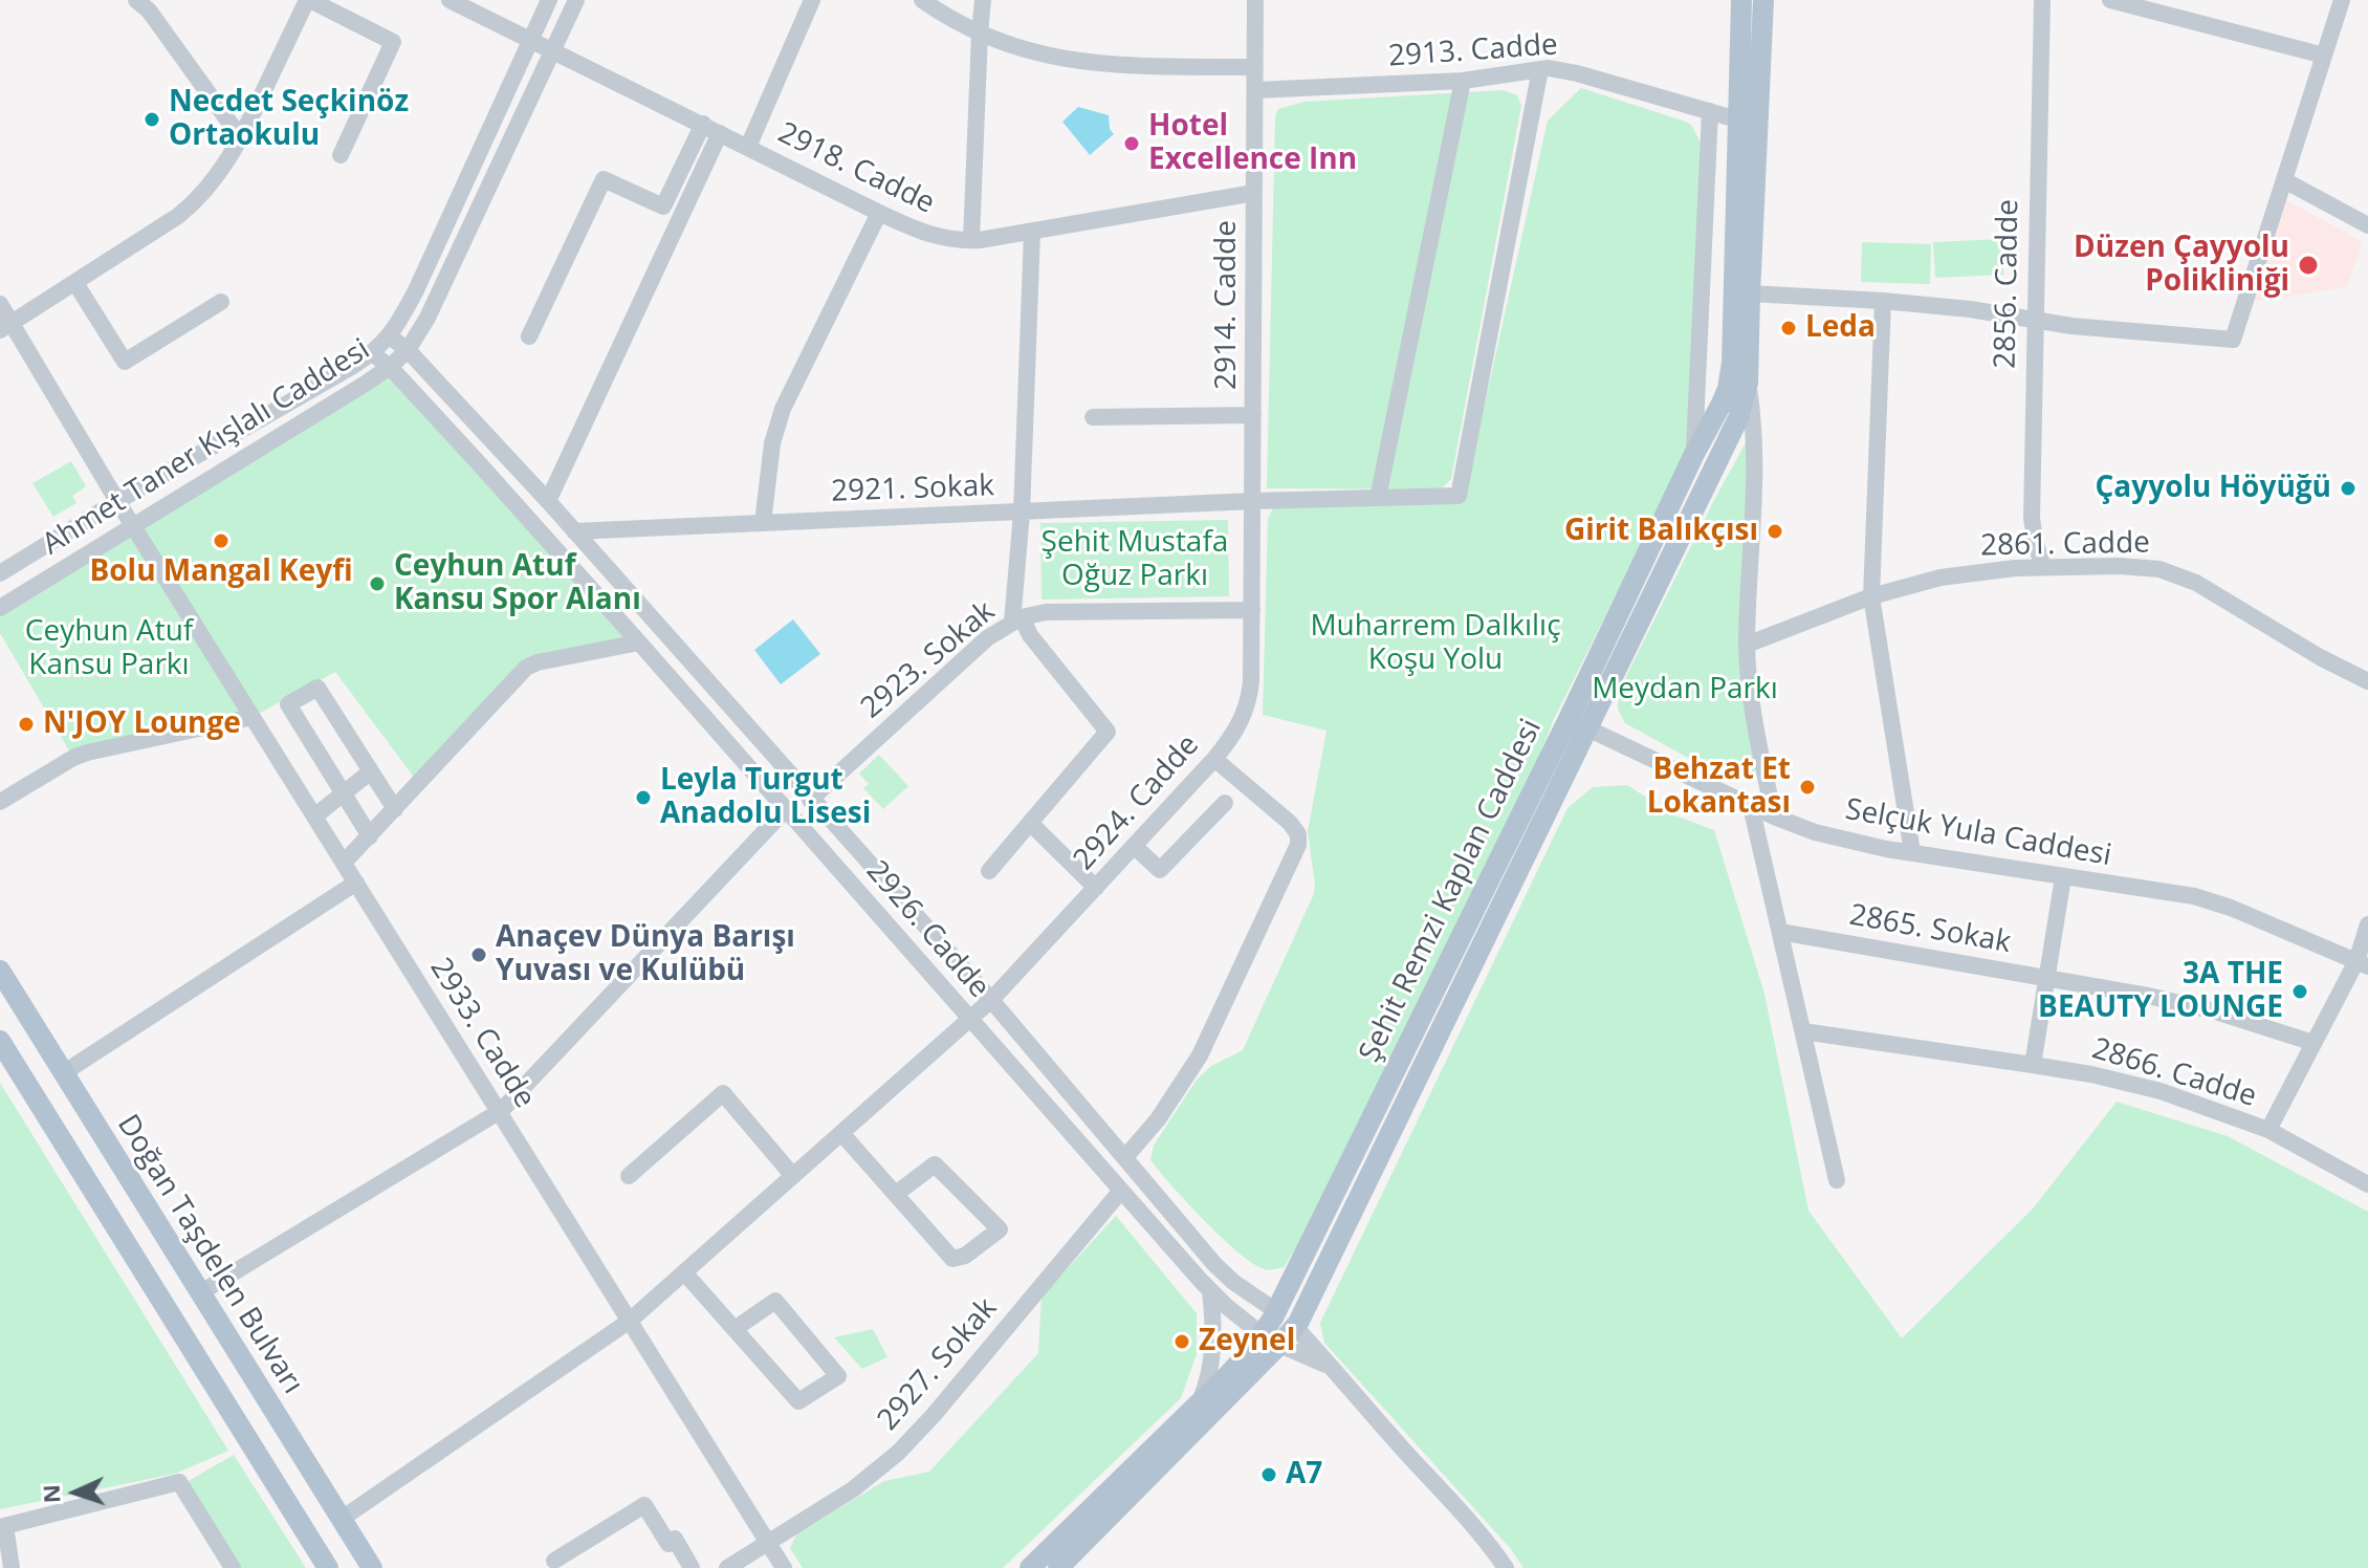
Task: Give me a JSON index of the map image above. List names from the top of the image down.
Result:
{
  "streets": {
    "main road": ["Şehit Remzi Kaplan Caddesi", "Doğan Taşdelen Bulvarı"],
    "street": [
      "2913. Cadde",
      "2918. Cadde",
      "2856. Cadde",
      "2914. Cadde",
      "Ahmet Taner Kışlalı Caddesi",
      "2921. Sokak",
      "2861. Cadde",
      "2923. Sokak",
      "2924. Cadde",
      "Selçuk Yula Caddesi",
      "2926. Cadde",
      "2865. Sokak",
      "2933. Cadde",
      "2866. Cadde",
      "2927. Sokak"
    ]
  },
  "crossings": [
    ["2913. Cadde", "2914. Cadde"],
    ["2913. Cadde", "2921. Sokak"],
    ["2913. Cadde", "Şehit Remzi Kaplan Caddesi"],
    ["2918. Cadde", "2914. Cadde"],
    ["2918. Cadde", "Ahmet Taner Kışlalı Caddesi"],
    ["2856. Cadde", "2861. Cadde"],
    ["2914. Cadde", "2921. Sokak"],
    ["2914. Cadde", "2923. Sokak"],
    ["2914. Cadde", "2924. Cadde"],
    ["Ahmet Taner Kışlalı Caddesi", "2926. Cadde"],
    ["Ahmet Taner Kışlalı Caddesi", "2933. Cadde"],
    ["2921. Sokak", "2926. Cadde"],
    ["2923. Sokak", "2924. Cadde"],
    ["2923. Sokak", "2926. Cadde"],
    ["2924. Cadde", "2926. Cadde"],
    ["2924. Cadde", "2933. Cadde"],
    ["2924. Cadde", "Doğan Taşdelen Bulvarı"],
    ["Selçuk Yula Caddesi", "Şehit Remzi Kaplan Caddesi"],
    ["Şehit Remzi Kaplan Caddesi", "2926. Cadde"],
    ["2926. Cadde", "2927. Sokak"],
    ["2933. Cadde", "2927. Sokak"]
  ],
  "parks": [
    "Şehit Mustafa Oğuz Parkı",
    "Muharrem Dalkılıç Koşu Yolu",
    "Ceyhun Atuf Kansu Parkı",
    "Meydan Parkı"
  ],
  "places": [
    "Necdet Seçkinöz Ortaokulu",
    "Hotel Excellence Inn",
    "Düzen Çayyolu Polikliniği",
    "Leda",
    "Çayyolu Höyüğü",
    "Girit Balıkçısı",
    "Bolu Mangal Keyfi",
    "Ceyhun Atuf Kansu Spor Alanı",
    "N'JOY Lounge",
    "Behzat Et Lokantası",
    "Leyla Turgut Anadolu Lisesi",
    "Anaçev Dünya Barışı Yuvası ve Kulübü",
    "3A THE BEAUTY LOUNGE",
    "Zeynel",
    "A7"
  ],
  "north": "left"
}
